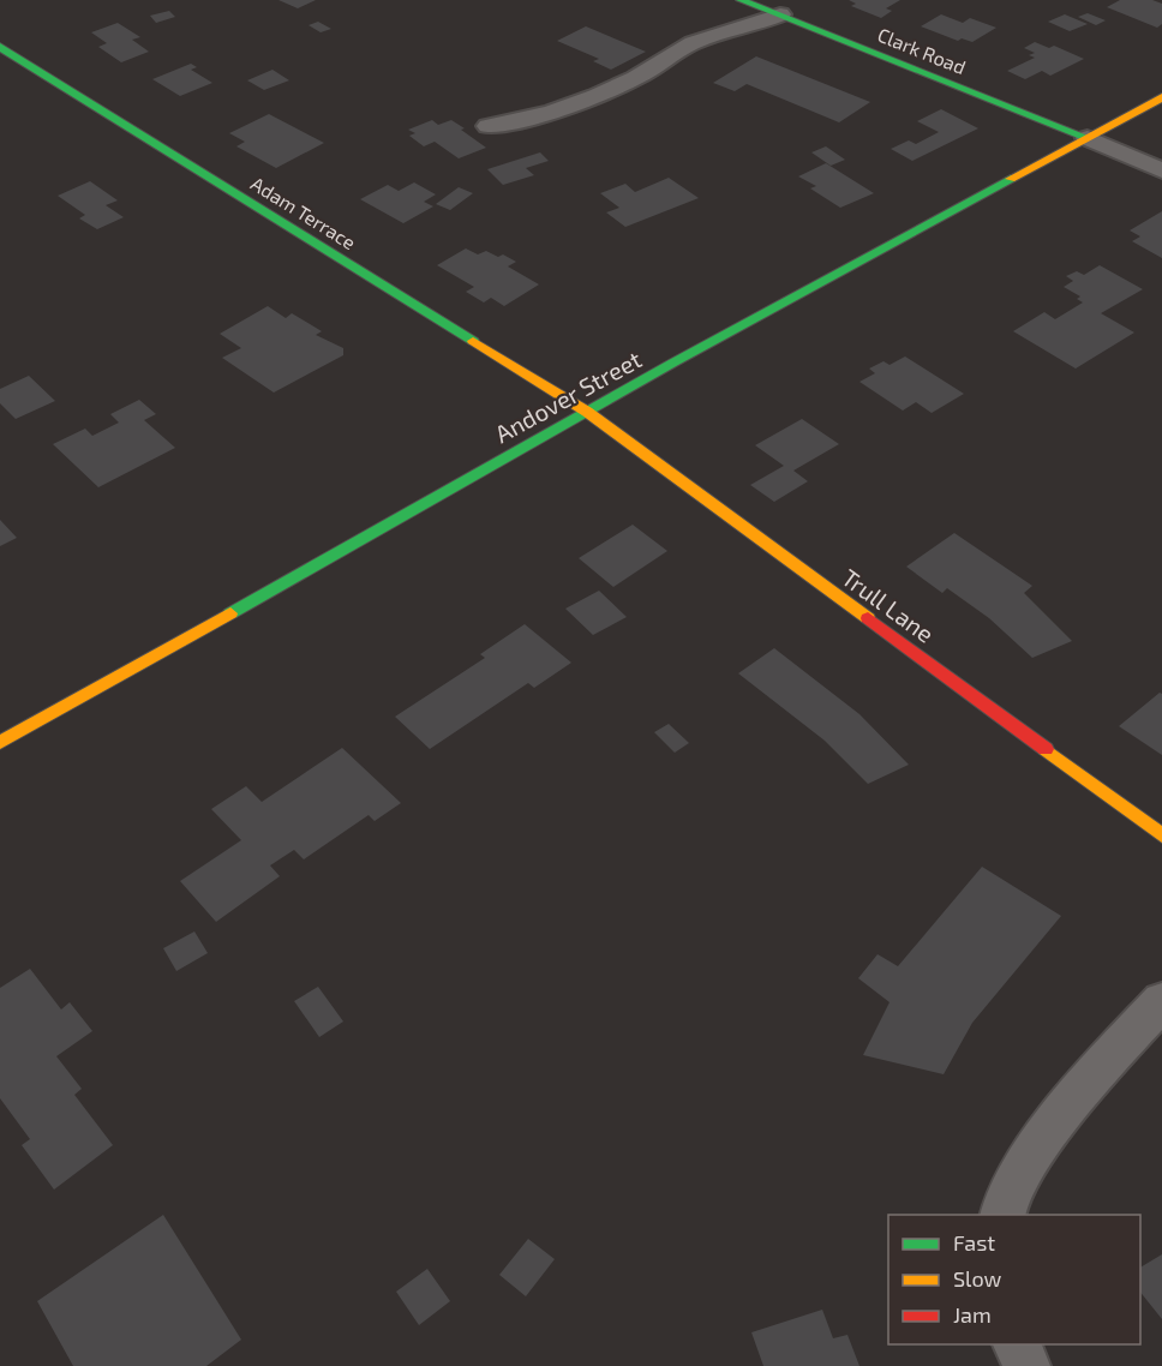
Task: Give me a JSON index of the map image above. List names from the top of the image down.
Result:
{
  "streets": {
    "street": [
      "Clark Road",
      "Adam Terrace",
      "Andover Street",
      "Trull Lane"
    ]
  },
  "crossings": [
    ["Clark Road", "Andover Street"],
    ["Adam Terrace", "Andover Street"],
    ["Adam Terrace", "Trull Lane"],
    ["Andover Street", "Trull Lane"]
  ],
  "legend": ["Fast", "Slow", "Jam"]
}
